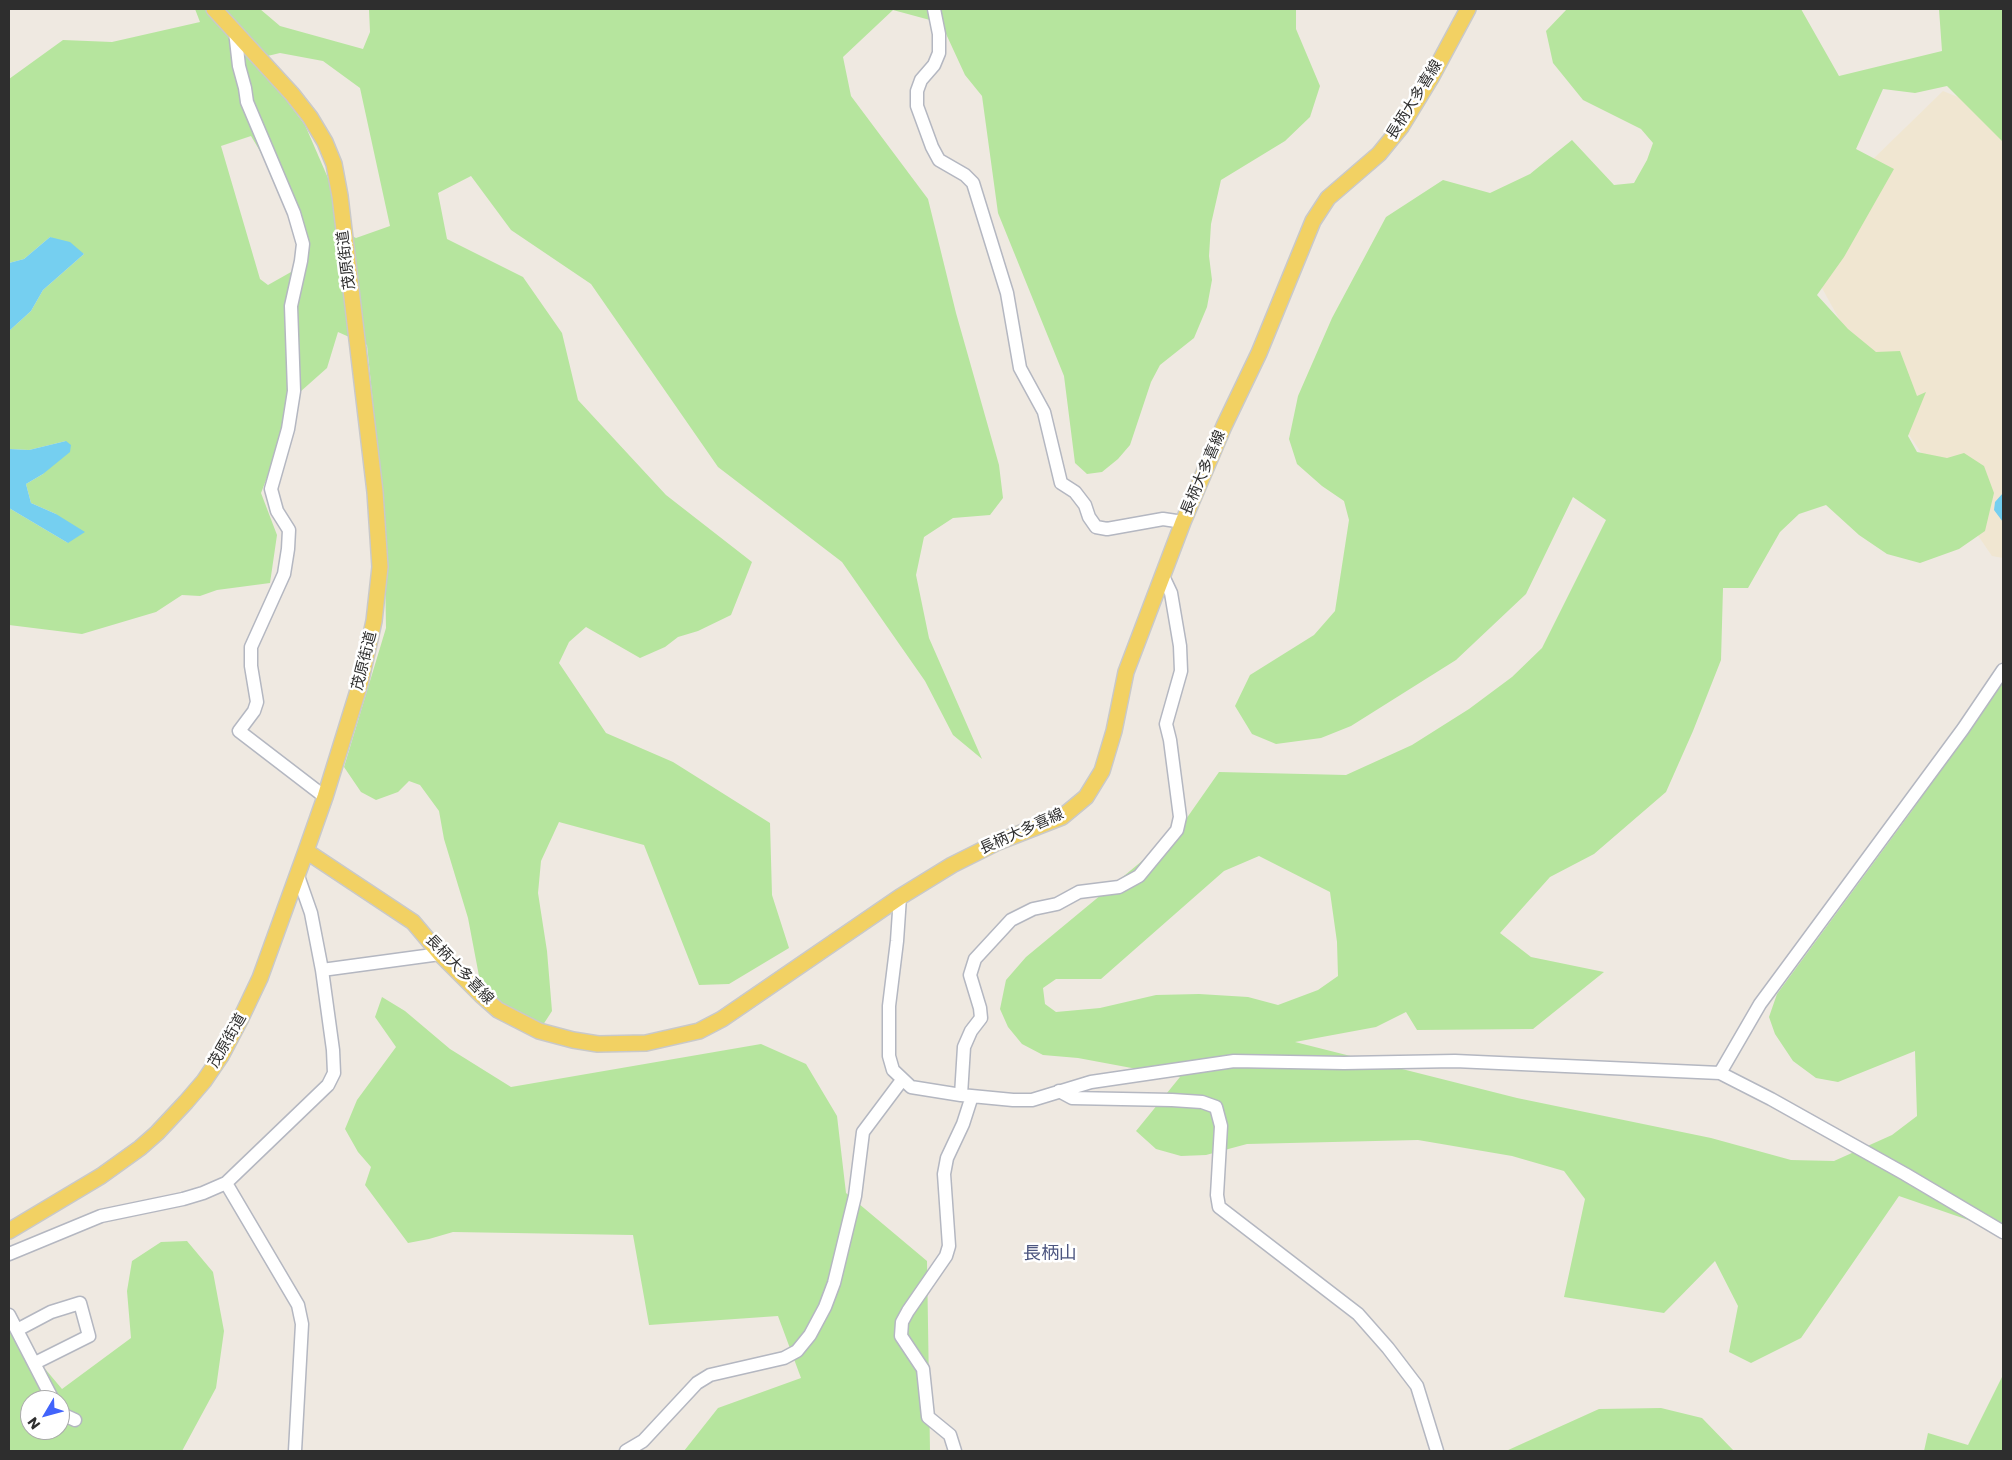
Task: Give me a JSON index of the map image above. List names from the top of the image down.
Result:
{
  "streets": {
    "main road": ["長柄大多喜線", "茂原街道"]
  },
  "crossings": [
    ["長柄大多喜線", "茂原街道"]
  ],
  "districts": ["長柄山"],
  "north": "bottom left"
}
